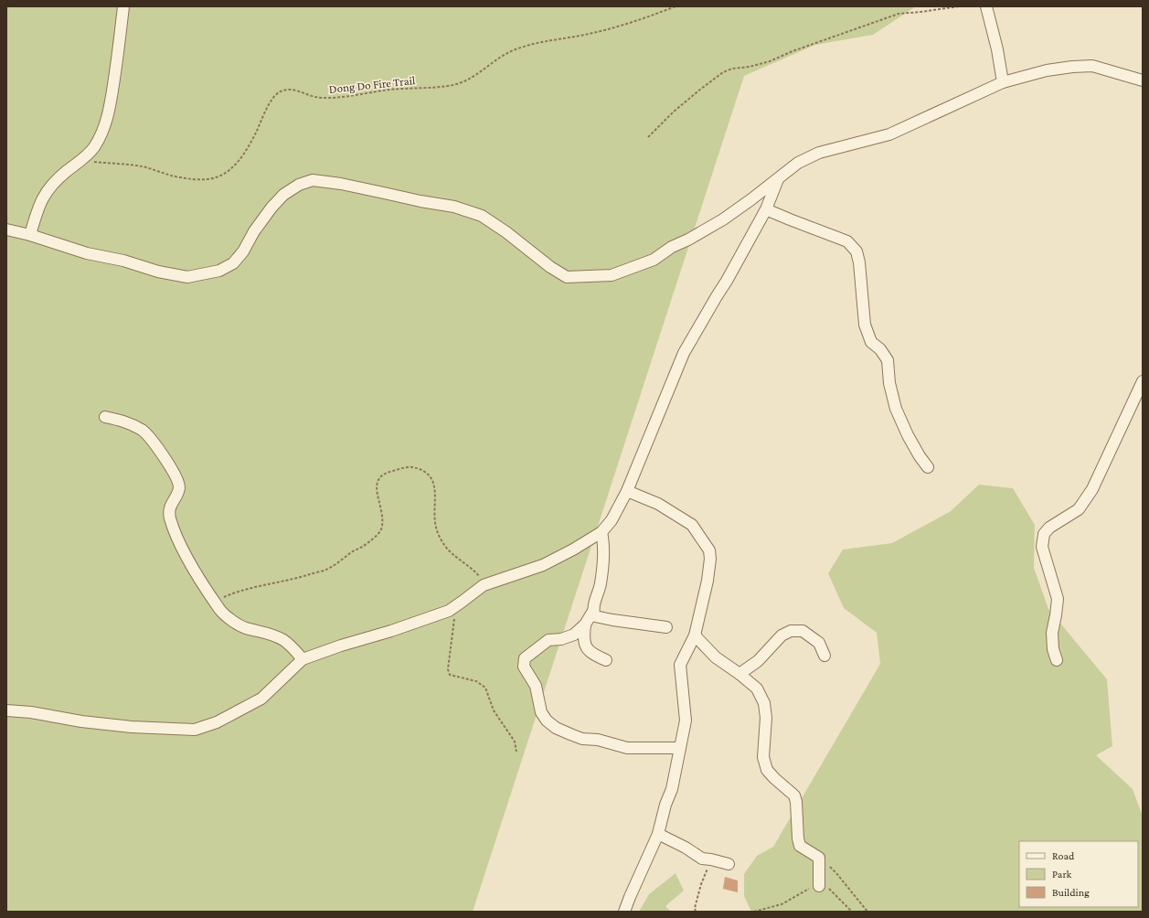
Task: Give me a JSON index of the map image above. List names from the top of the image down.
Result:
{
  "streets": {
    "path": ["Dong Do Fire Trail"]
  },
  "legend": ["Road", "Park", "Building"]
}
